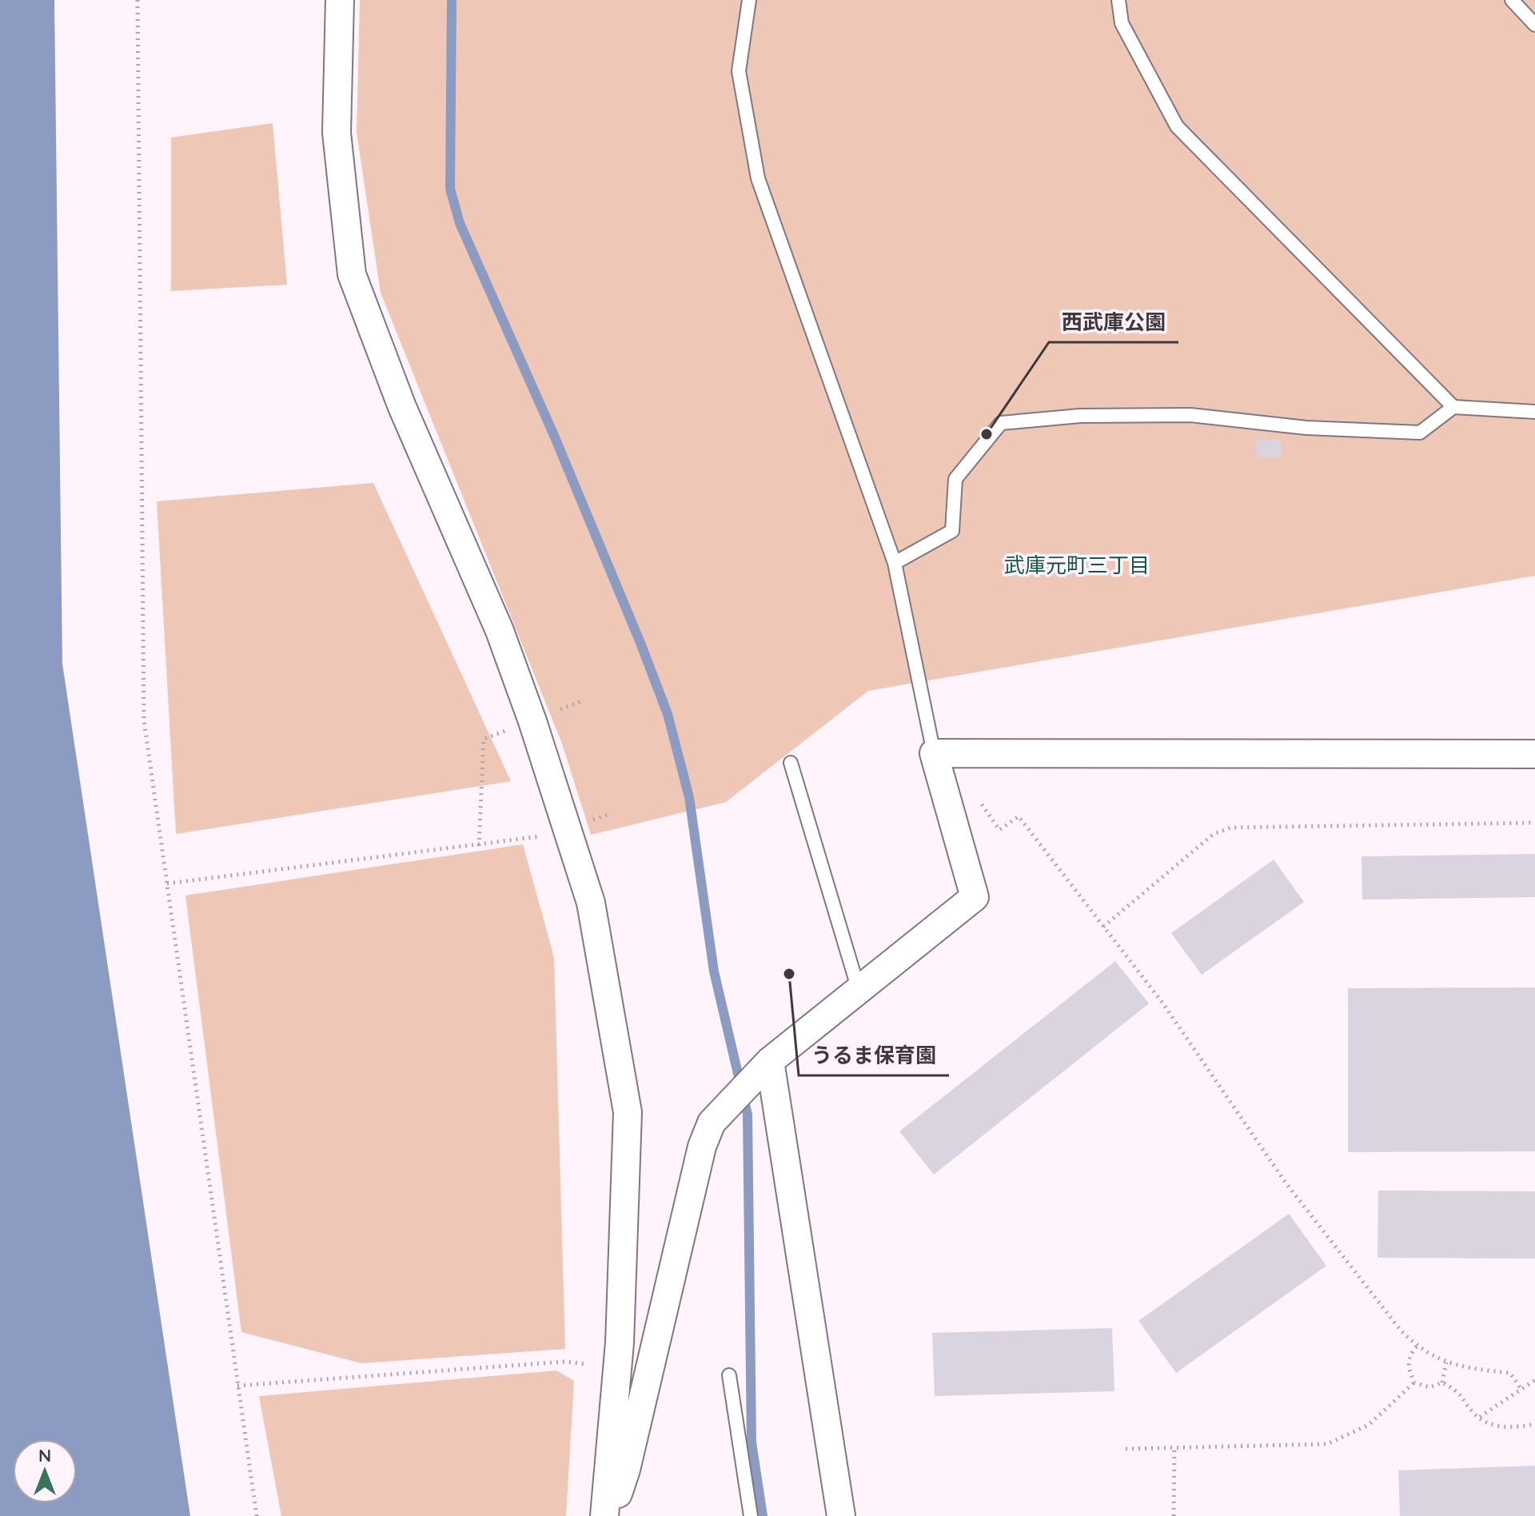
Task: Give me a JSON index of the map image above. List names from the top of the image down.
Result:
{
  "districts": ["武庫元町三丁目"],
  "places": ["西武庫公園", "うるま保育園"],
  "north": "top"
}
